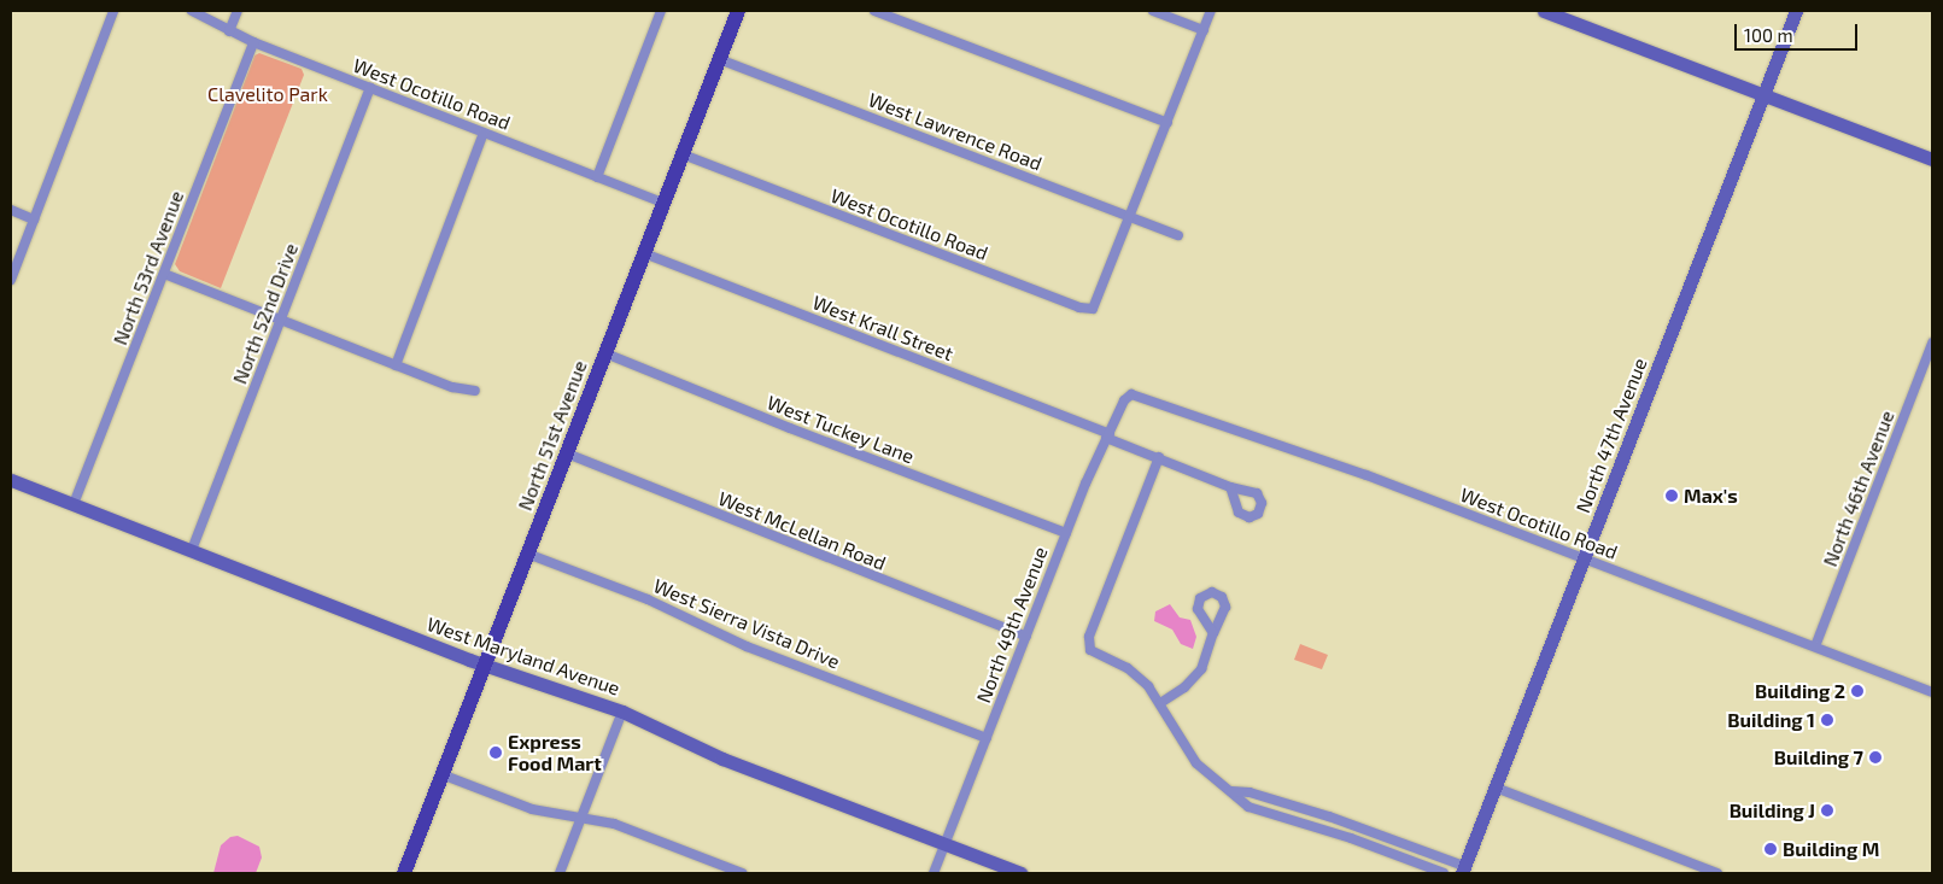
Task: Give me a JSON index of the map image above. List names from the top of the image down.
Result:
{
  "streets": {
    "main road": ["North 51st Avenue"],
    "street": [
      "West Ocotillo Road",
      "West Lawrence Road",
      "North 53rd Avenue",
      "North 52nd Drive",
      "West Krall Street",
      "West Tuckey Lane",
      "North 47th Avenue",
      "North 46th Avenue",
      "West McLellan Road",
      "West Sierra Vista Drive",
      "North 49th Avenue",
      "West Maryland Avenue"
    ]
  },
  "crossings": [
    ["West Ocotillo Road", "West Lawrence Road"],
    ["West Ocotillo Road", "North 53rd Avenue"],
    ["West Ocotillo Road", "North 52nd Drive"],
    ["West Ocotillo Road", "North 51st Avenue"],
    ["West Ocotillo Road", "North 47th Avenue"],
    ["West Ocotillo Road", "North 46th Avenue"],
    ["West Ocotillo Road", "North 49th Avenue"],
    ["West Lawrence Road", "North 51st Avenue"],
    ["North 53rd Avenue", "West Maryland Avenue"],
    ["North 52nd Drive", "West Maryland Avenue"],
    ["West Krall Street", "North 51st Avenue"],
    ["West Krall Street", "North 49th Avenue"],
    ["West Tuckey Lane", "North 51st Avenue"],
    ["West Tuckey Lane", "North 49th Avenue"],
    ["North 51st Avenue", "West McLellan Road"],
    ["North 51st Avenue", "West Sierra Vista Drive"],
    ["North 51st Avenue", "West Maryland Avenue"],
    ["West McLellan Road", "North 49th Avenue"],
    ["West Sierra Vista Drive", "North 49th Avenue"],
    ["North 49th Avenue", "West Maryland Avenue"]
  ],
  "parks": ["Clavelito Park"],
  "places": [
    "Max's",
    "Building 2",
    "Building 1",
    "Express Food Mart",
    "Building 7",
    "Building J",
    "Building M"
  ],
  "scale_bar": "100 m"
}
